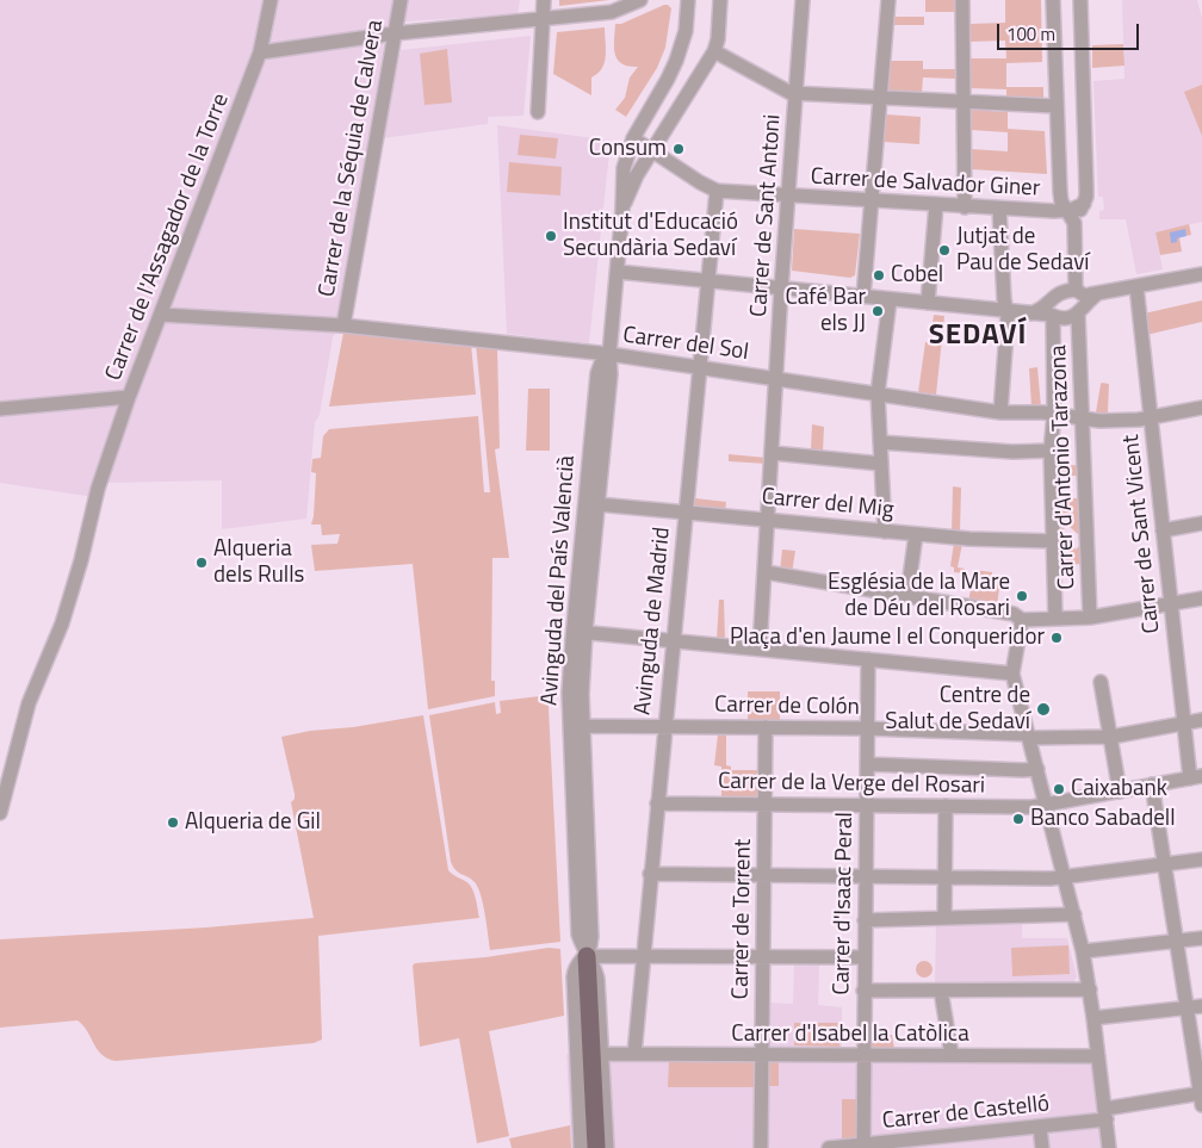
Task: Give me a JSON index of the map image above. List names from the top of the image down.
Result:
{
  "streets": {
    "street": [
      "Carrer de la Séquia de Calvera",
      "Carrer de Salvador Giner",
      "Carrer de Sant Antoni",
      "Carrer de l'Assagador de la Torre",
      "Carrer del Sol",
      "Carrer d'Antonio Tarazona",
      "Carrer del Mig",
      "Carrer de Sant Vicent",
      "Avinguda del País Valencià",
      "Avinguda de Madrid",
      "Carrer de Colón",
      "Carrer de la Verge del Rosari",
      "Carrer d'Isaac Peral",
      "Carrer de Torrent",
      "Carrer d'Isabel la Catòlica",
      "Carrer de Castelló"
    ]
  },
  "crossings": [
    ["Carrer de la Séquia de Calvera", "Carrer del Sol"],
    ["Carrer de Salvador Giner", "Carrer de Sant Antoni"],
    ["Carrer de Salvador Giner", "Avinguda del País Valencià"],
    ["Carrer de Salvador Giner", "Avinguda de Madrid"],
    ["Carrer de Sant Antoni", "Carrer del Sol"],
    ["Carrer de Sant Antoni", "Carrer del Mig"],
    ["Carrer de l'Assagador de la Torre", "Carrer del Sol"],
    ["Carrer del Sol", "Carrer d'Antonio Tarazona"],
    ["Carrer del Sol", "Carrer de Sant Vicent"],
    ["Carrer del Sol", "Avinguda del País Valencià"],
    ["Carrer del Sol", "Avinguda de Madrid"],
    ["Carrer del Mig", "Avinguda del País Valencià"],
    ["Carrer del Mig", "Avinguda de Madrid"],
    ["Carrer de Sant Vicent", "Carrer de Colón"],
    ["Carrer de Sant Vicent", "Carrer de la Verge del Rosari"],
    ["Avinguda del País Valencià", "Carrer de Colón"],
    ["Avinguda del País Valencià", "Carrer d'Isabel la Catòlica"],
    ["Avinguda de Madrid", "Carrer de Colón"],
    ["Avinguda de Madrid", "Carrer de la Verge del Rosari"],
    ["Avinguda de Madrid", "Carrer d'Isabel la Catòlica"],
    ["Carrer de Colón", "Carrer d'Isaac Peral"],
    ["Carrer de Colón", "Carrer de Torrent"],
    ["Carrer de la Verge del Rosari", "Carrer d'Isaac Peral"],
    ["Carrer de la Verge del Rosari", "Carrer de Torrent"],
    ["Carrer d'Isaac Peral", "Carrer d'Isabel la Catòlica"],
    ["Carrer d'Isaac Peral", "Carrer de Castelló"],
    ["Carrer de Torrent", "Carrer d'Isabel la Catòlica"]
  ],
  "districts": ["SEDAVÍ"],
  "places": [
    "Consum",
    "Institut d'Educació Secundària Sedaví",
    "Jutjat de Pau de Sedaví",
    "Cobel",
    "Café Bar els JJ",
    "Alqueria dels Rulls",
    "Església de la Mare de Déu del Rosari",
    "Plaça d'en Jaume I el Conqueridor",
    "Centre de Salut de Sedaví",
    "Caixabank",
    "Banco Sabadell",
    "Alqueria de Gil"
  ],
  "scale_bar": "100 m"
}
